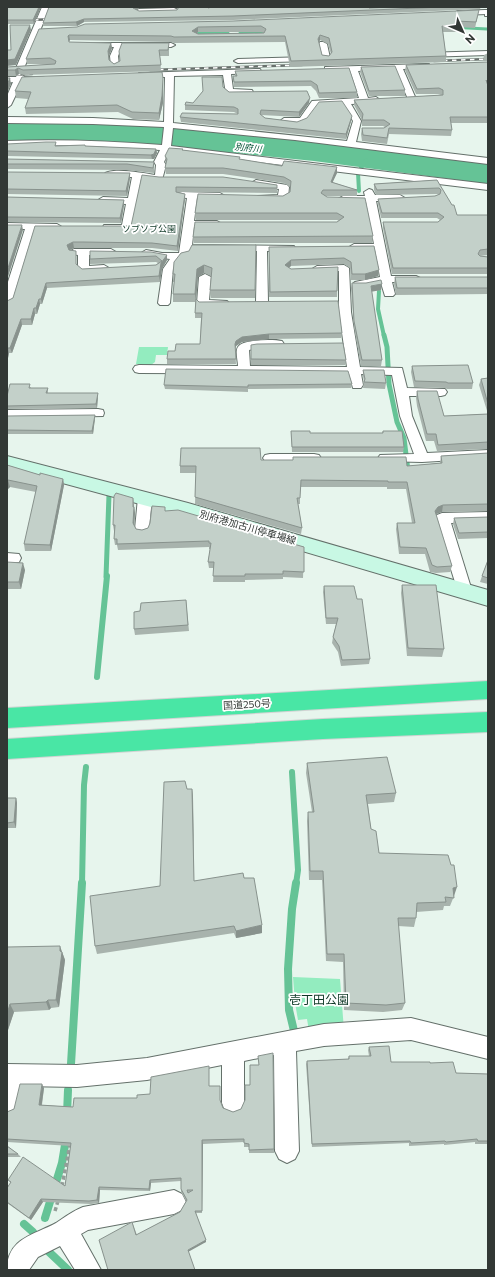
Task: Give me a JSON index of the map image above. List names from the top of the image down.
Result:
{
  "streets": {
    "highway": ["国道250号"],
    "main road": ["別府港加古川停車場線"]
  },
  "water": ["別府川"],
  "parks": ["ソブソブ公園", "壱丁田公園"],
  "north": "bottom right"
}
